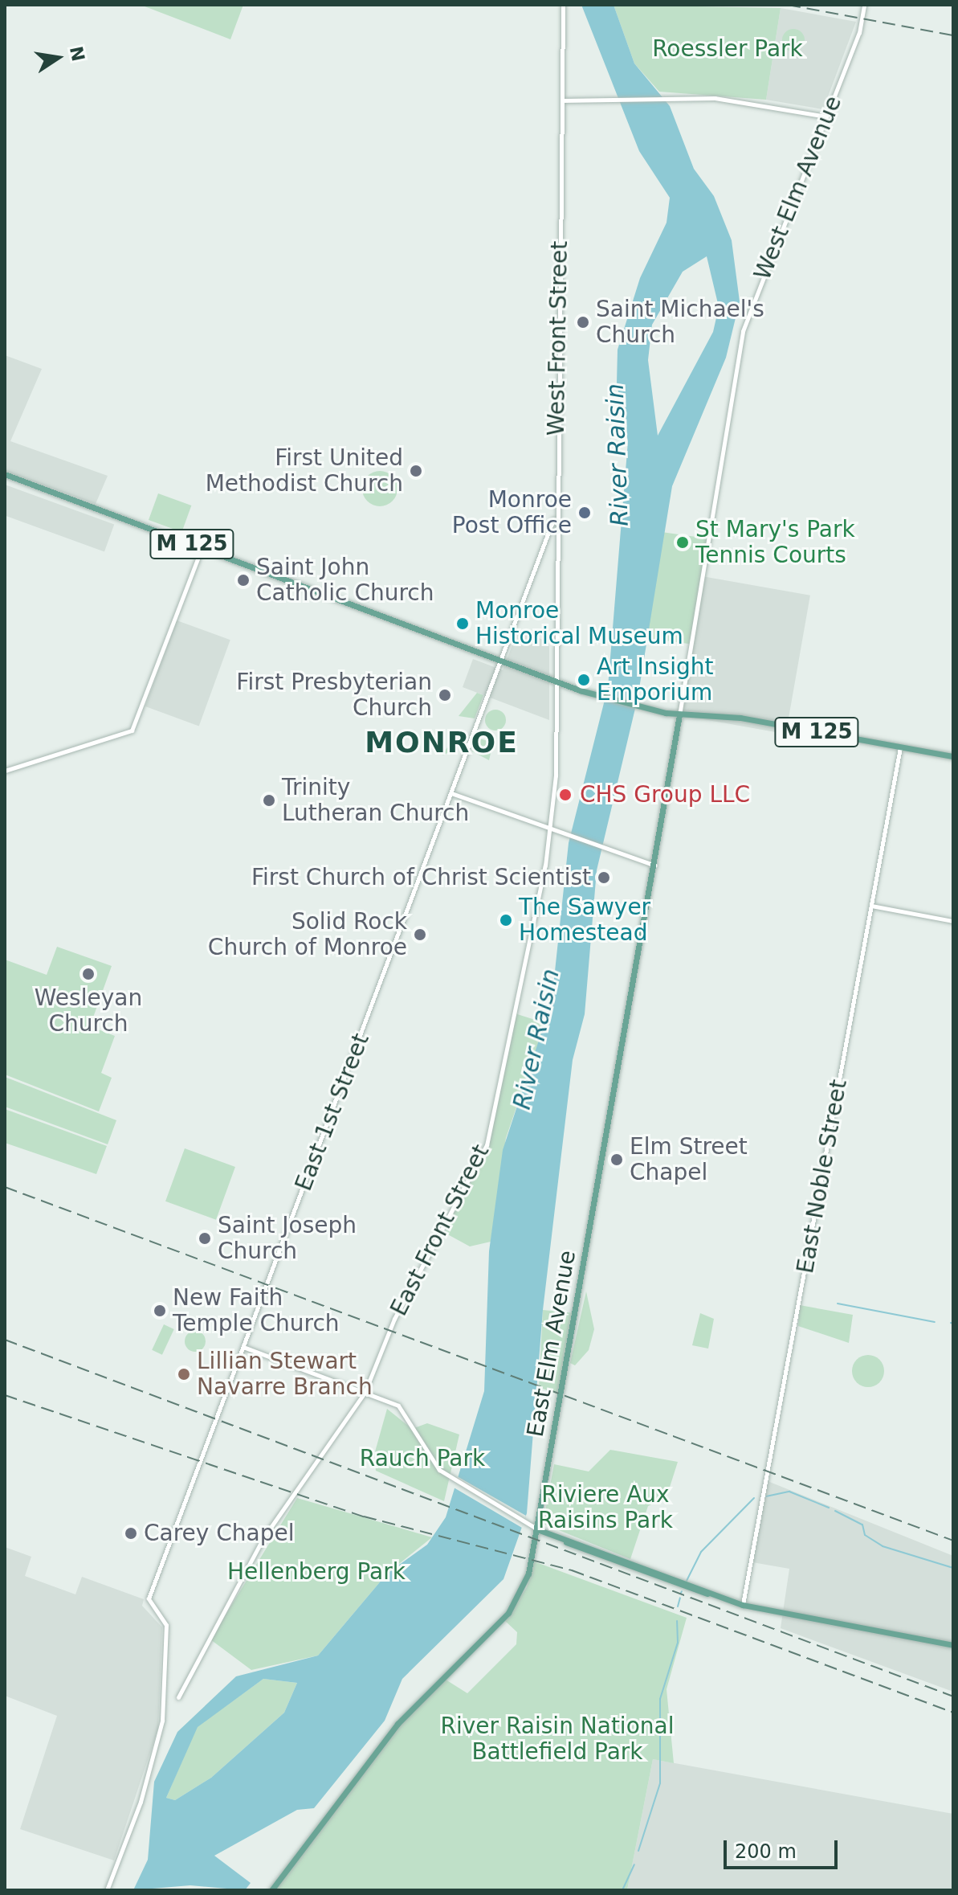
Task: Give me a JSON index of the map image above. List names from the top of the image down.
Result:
{
  "streets": {
    "main road": ["M 125", "East Elm Avenue"],
    "street": [
      "West Elm Avenue",
      "West Front Street",
      "East 1st Street",
      "East Noble Street",
      "East Front Street"
    ]
  },
  "crossings": [
    ["West Elm Avenue", "M 125"],
    ["West Elm Avenue", "East Elm Avenue"],
    ["West Front Street", "East 1st Street"],
    ["West Front Street", "East Front Street"],
    ["M 125", "East 1st Street"],
    ["M 125", "East Noble Street"],
    ["M 125", "East Front Street"],
    ["M 125", "East Elm Avenue"]
  ],
  "districts": ["MONROE"],
  "water": ["River Raisin"],
  "parks": [
    "Roessler Park",
    "Rauch Park",
    "Riviere Aux Raisins Park",
    "Hellenberg Park",
    "River Raisin National Battlefield Park"
  ],
  "places": [
    "Saint Michael's Church",
    "First United Methodist Church",
    "Monroe Post Office",
    "St Mary's Park Tennis Courts",
    "Saint John Catholic Church",
    "Monroe Historical Museum",
    "Art Insight Emporium",
    "First Presbyterian Church",
    "CHS Group LLC",
    "Trinity Lutheran Church",
    "First Church of Christ Scientist",
    "The Sawyer Homestead",
    "Solid Rock Church of Monroe",
    "Wesleyan Church",
    "Elm Street Chapel",
    "Saint Joseph Church",
    "New Faith Temple Church",
    "Lillian Stewart Navarre Branch",
    "Carey Chapel"
  ],
  "scale_bar": "200 m",
  "north": "right"
}
